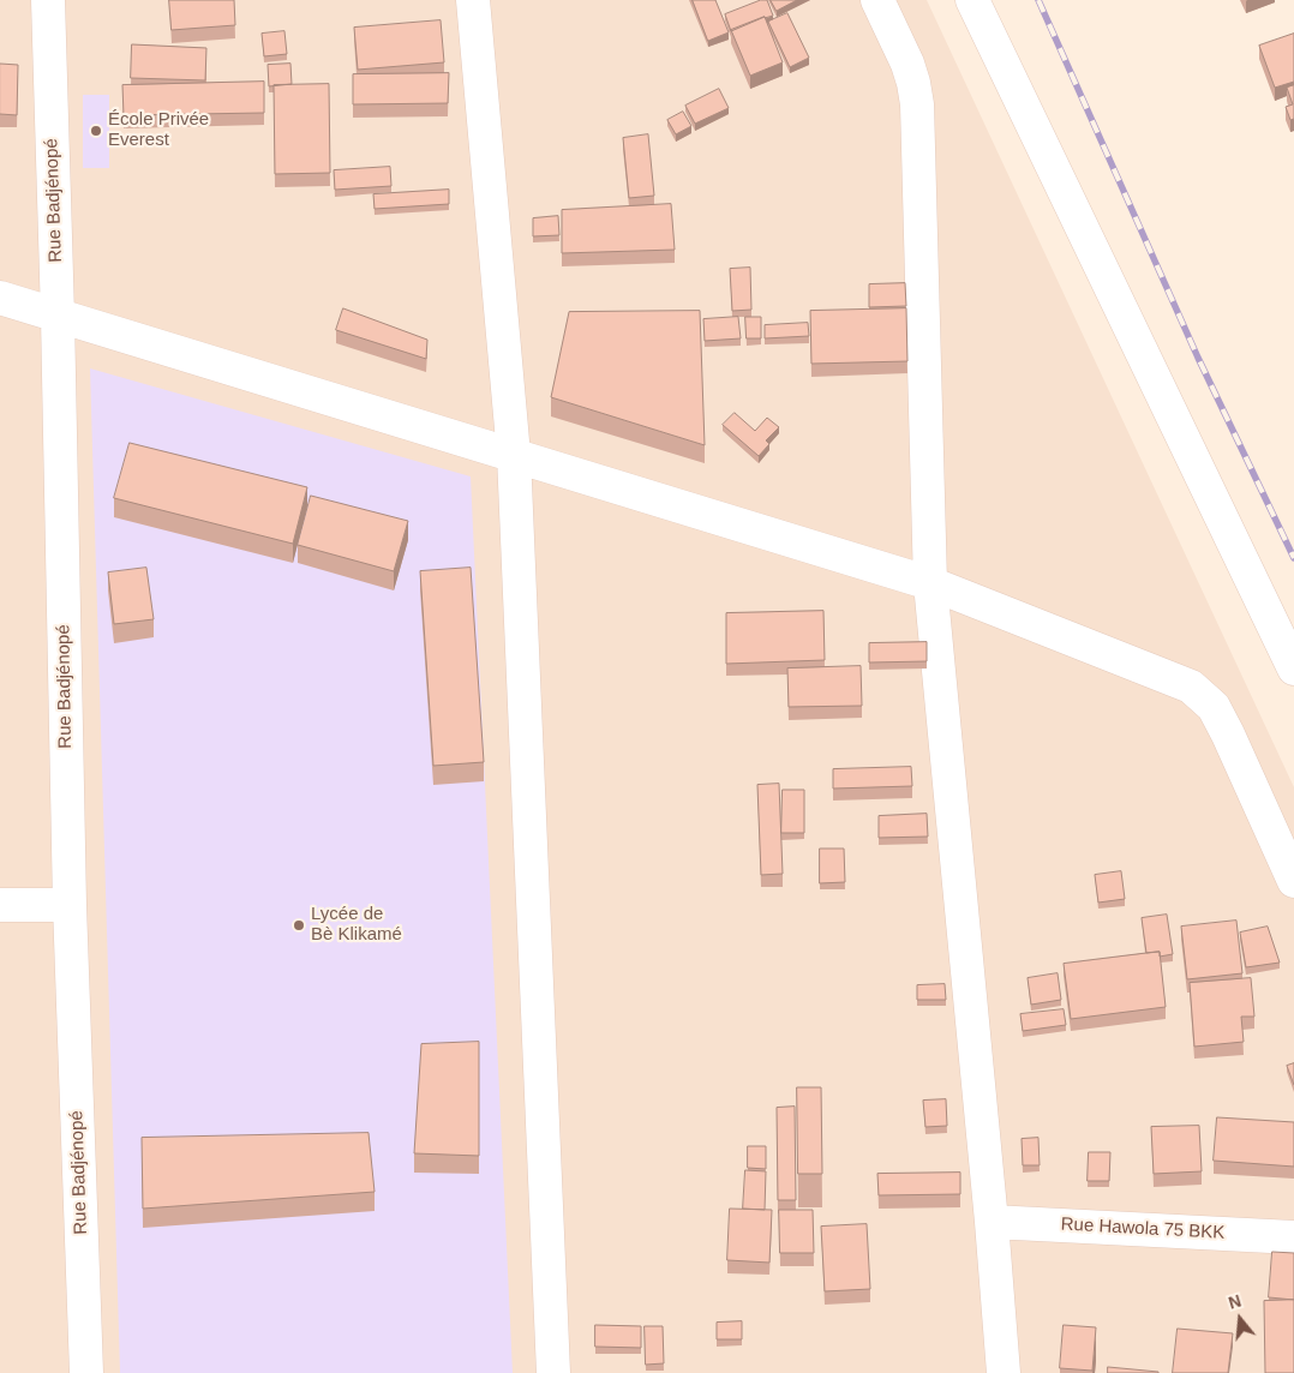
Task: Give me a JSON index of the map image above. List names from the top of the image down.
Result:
{
  "streets": {
    "street": ["Rue Badjénopé", "Rue Hawola 75 BKK"]
  },
  "places": ["École Privée Everest", "Lycée de Bè Klikamé"],
  "north": "top"
}
